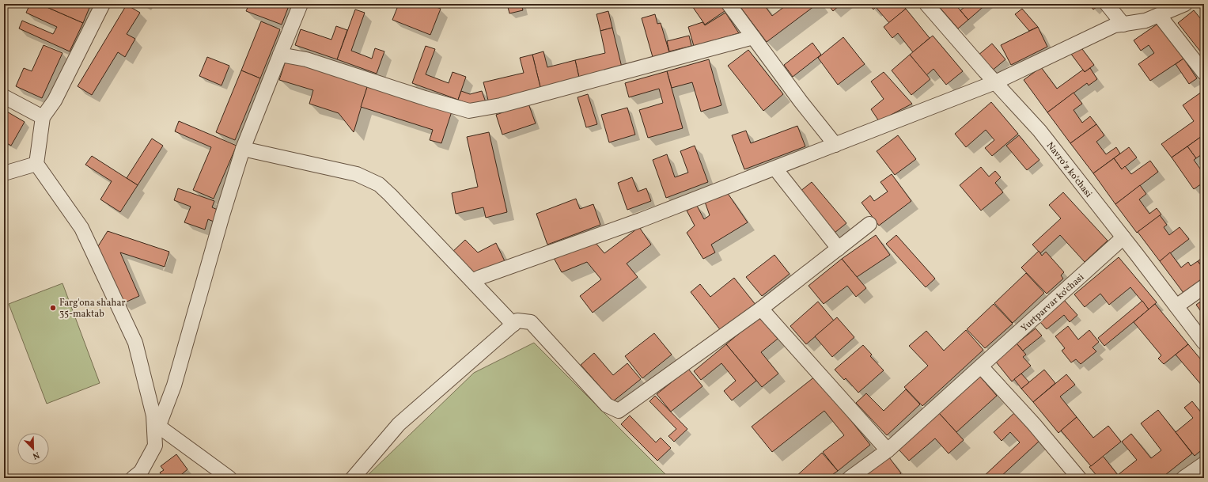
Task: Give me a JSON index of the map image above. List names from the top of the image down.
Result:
{
  "streets": {
    "street": ["Navroʻz koʻchasi", "Yurtparvar koʻchasi"]
  },
  "crossings": [
    ["Navroʻz koʻchasi", "Yurtparvar koʻchasi"]
  ],
  "places": ["Farg'ona shahar 35-maktab"],
  "north": "bottom right"
}
